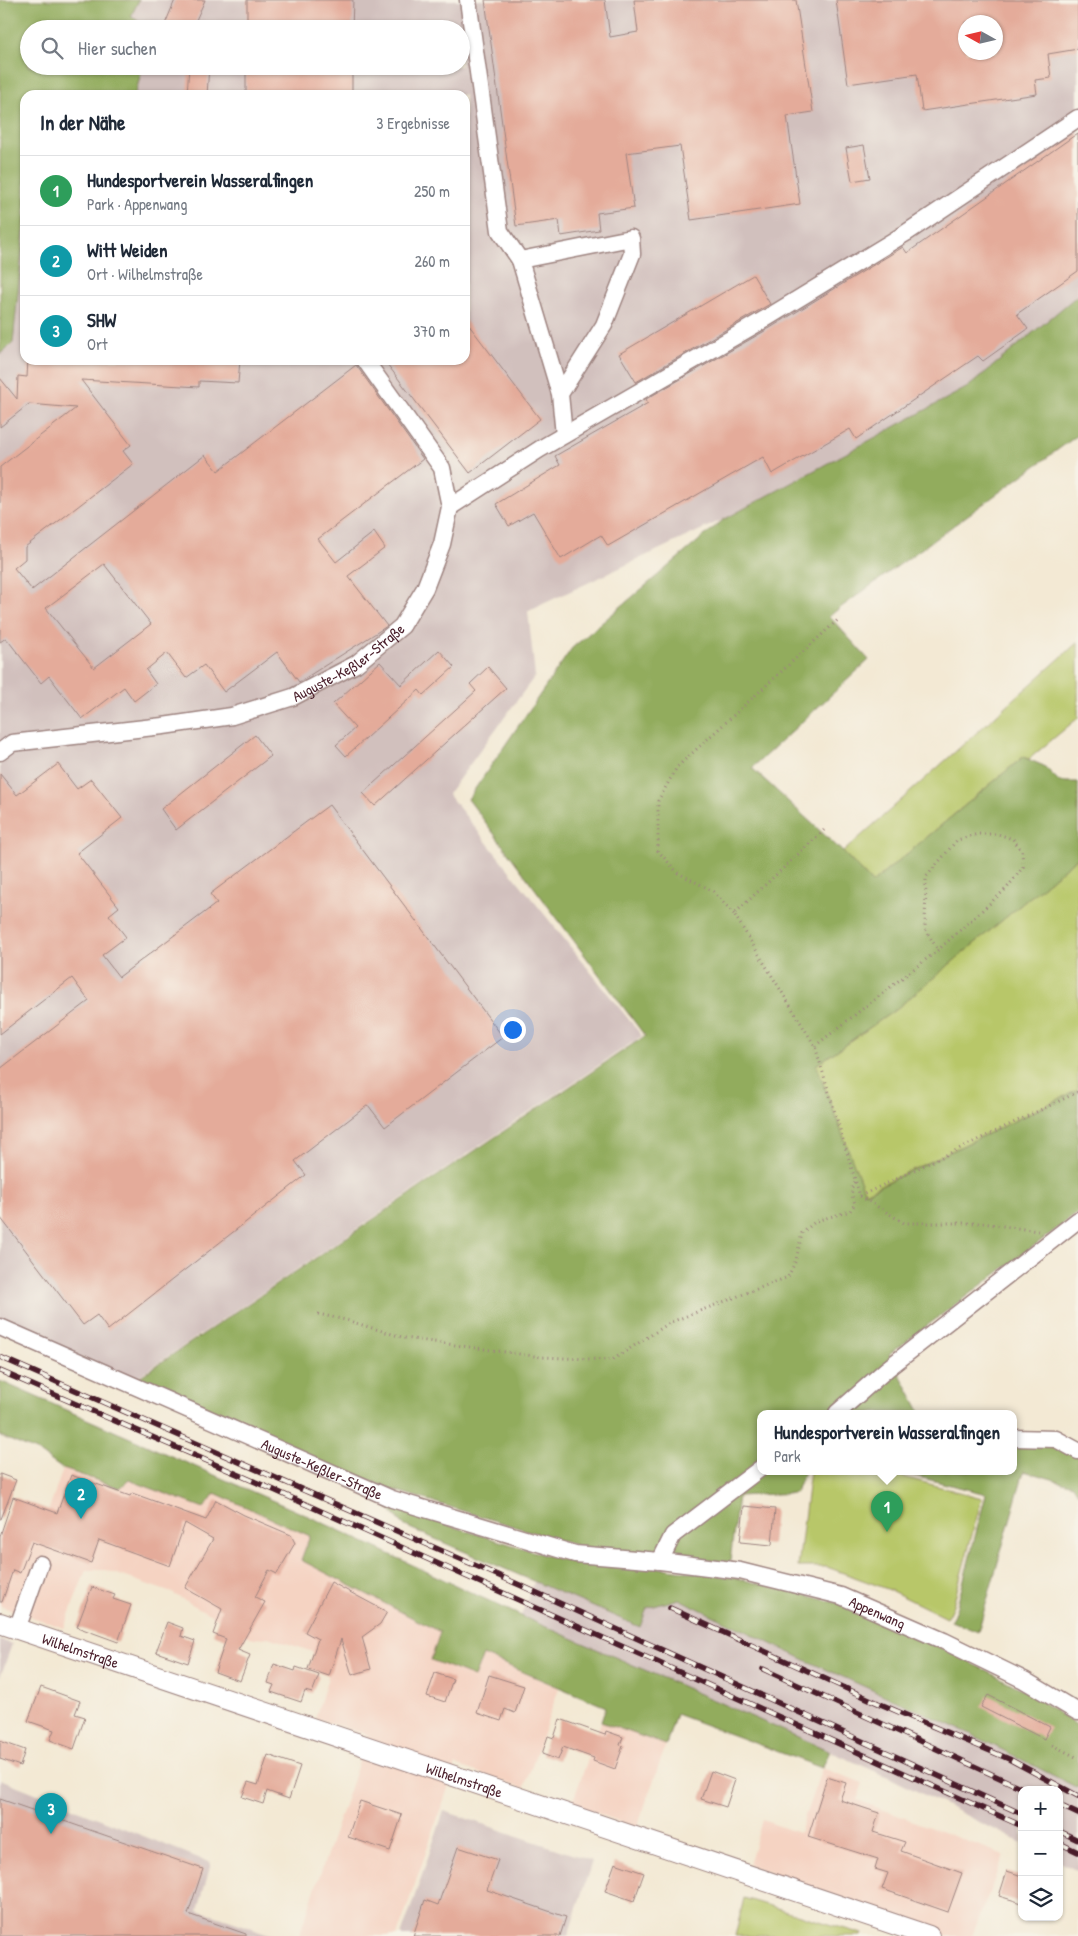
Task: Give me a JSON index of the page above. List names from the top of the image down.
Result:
{
  "streets": {
    "main road": ["Wilhelmstraße"],
    "street": ["Auguste-Keßler-Straße", "Appenwang"]
  },
  "crossings": [
    ["Auguste-Keßler-Straße", "Appenwang"]
  ],
  "north": "left",
  "page": {
    "search": "Hier suchen",
    "heading": ["In der Nähe", "3 Ergebnisse"],
    "list": [
      {
        "mark": "1",
        "name": "Hundesportverein Wasseralfingen",
        "note": "Park · Appenwang",
        "value": "250 m"
      },
      {
        "mark": "2",
        "name": "Witt Weiden",
        "note": "Ort · Wilhelmstraße",
        "value": "260 m"
      },
      {
        "mark": "3",
        "name": "SHW",
        "note": "Ort",
        "value": "370 m"
      }
    ],
    "popup": ["Hundesportverein Wasseralfingen", "Park"],
    "pins": ["2", "1", "3"],
    "map_buttons": ["+", "−"]
  }
}
